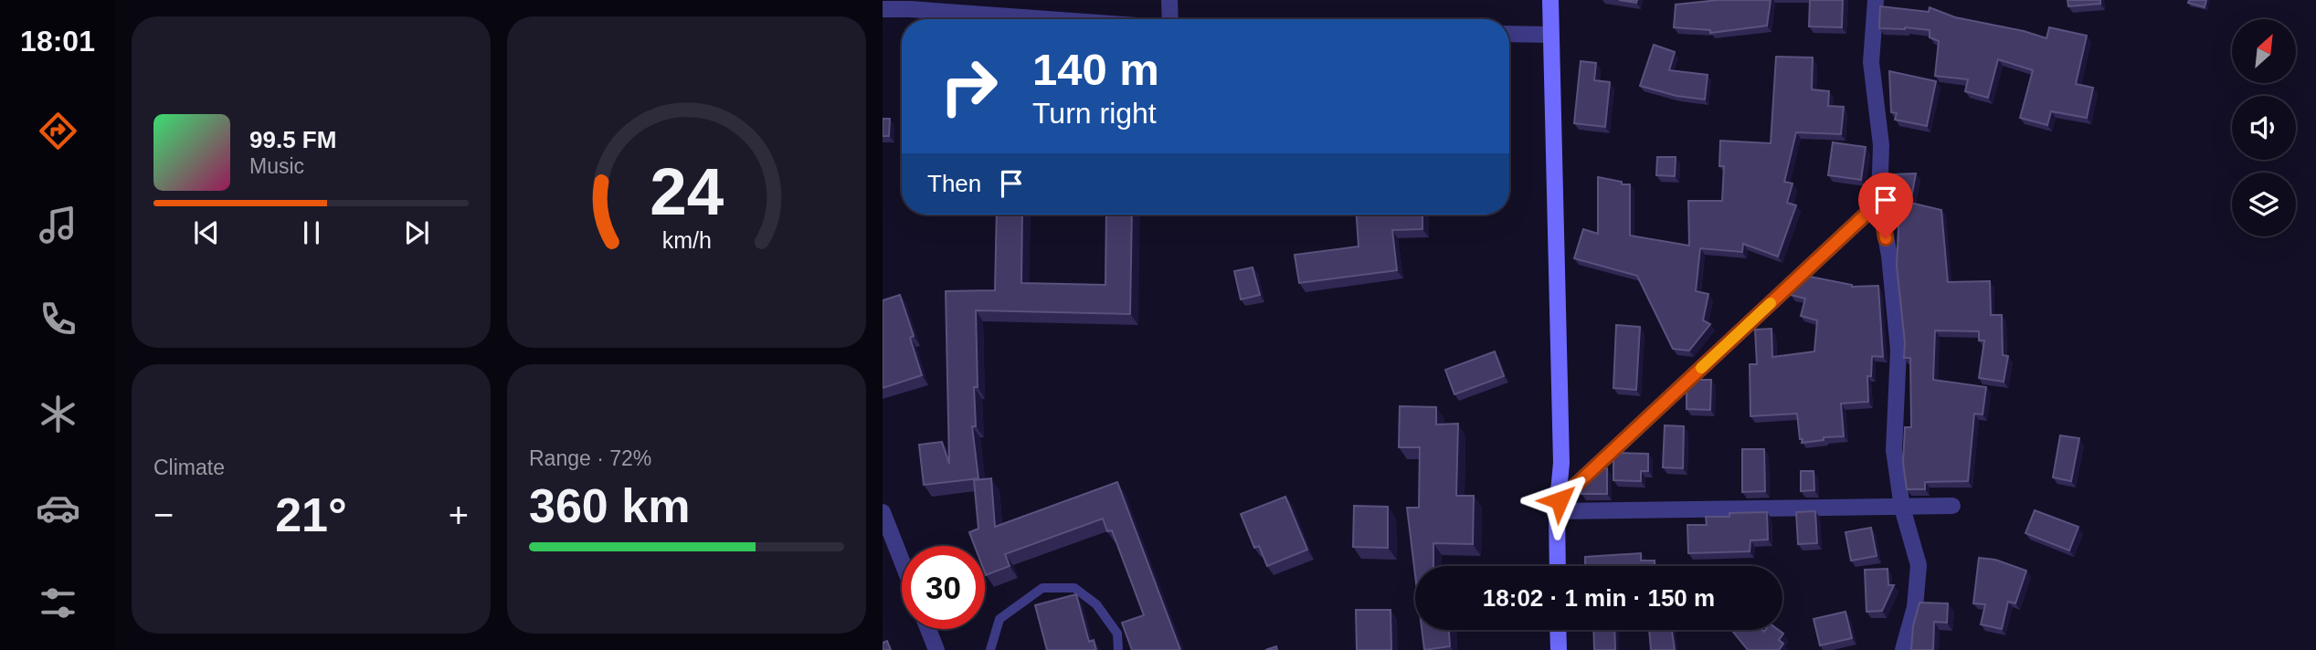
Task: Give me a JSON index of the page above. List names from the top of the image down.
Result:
{
  "north": "top right",
  "page": {
    "tabs": "18:01",
    "turn": ["140 m", "Turn right"],
    "song": ["99.5 FM", "Music"],
    "then": "Then",
    "tile": [
      "Climate",
      ["Range · 72%", "360 km"]
    ],
    "heat": ["−", "21°", "+"],
    "limit": "30",
    "trip": "18:02 · 1 min · 150 m",
    "gauge": ["24", "km/h"]
  }
}
